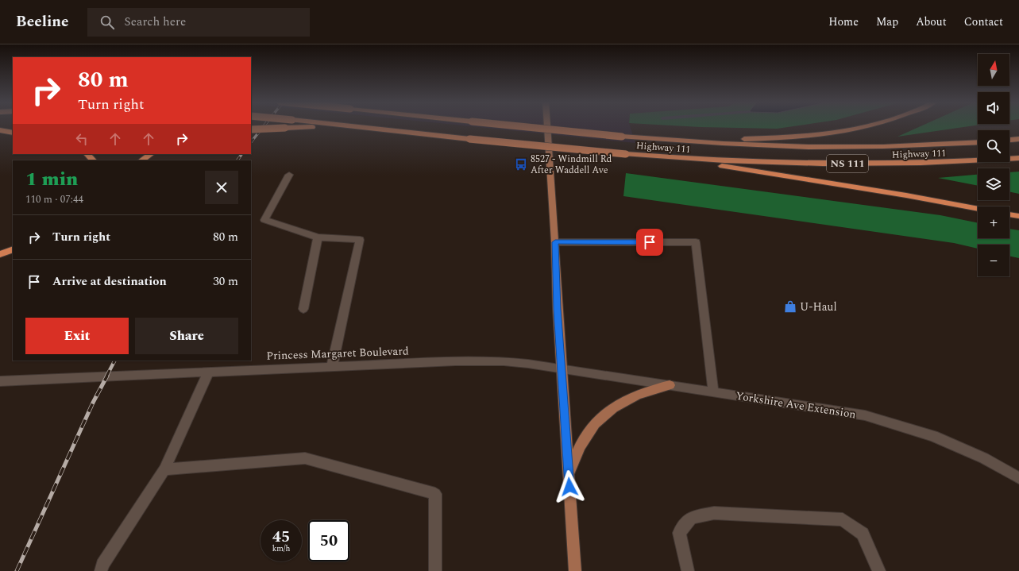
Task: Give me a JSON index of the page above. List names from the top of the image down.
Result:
{
  "streets": {
    "highway": ["Highway 111", "NS 111"],
    "street": ["Princess Margaret Boulevard", "Yorkshire Ave Extension"]
  },
  "crossings": [
    ["Princess Margaret Boulevard", "Yorkshire Ave Extension"]
  ],
  "places": {
    "bus stop": ["8527 - Windmill Rd After Waddell Ave"],
    "shop": ["U-Haul"]
  },
  "north": "top",
  "page": {
    "header": "Beeline",
    "search": "Search here",
    "nav": [
      "Home",
      "Map",
      "About",
      "Contact"
    ],
    "map_buttons": ["+", "−"],
    "turn": ["80 m", "Turn right"],
    "heading": ["1 min", "110 m · 07:44"],
    "list": [
      {
        "name": "Turn right",
        "value": "80 m"
      },
      {
        "name": "Arrive at destination",
        "value": "30 m"
      }
    ],
    "buttons": ["Exit", "Share"],
    "speed": "45 km/h",
    "limit": "50"
  }
}
